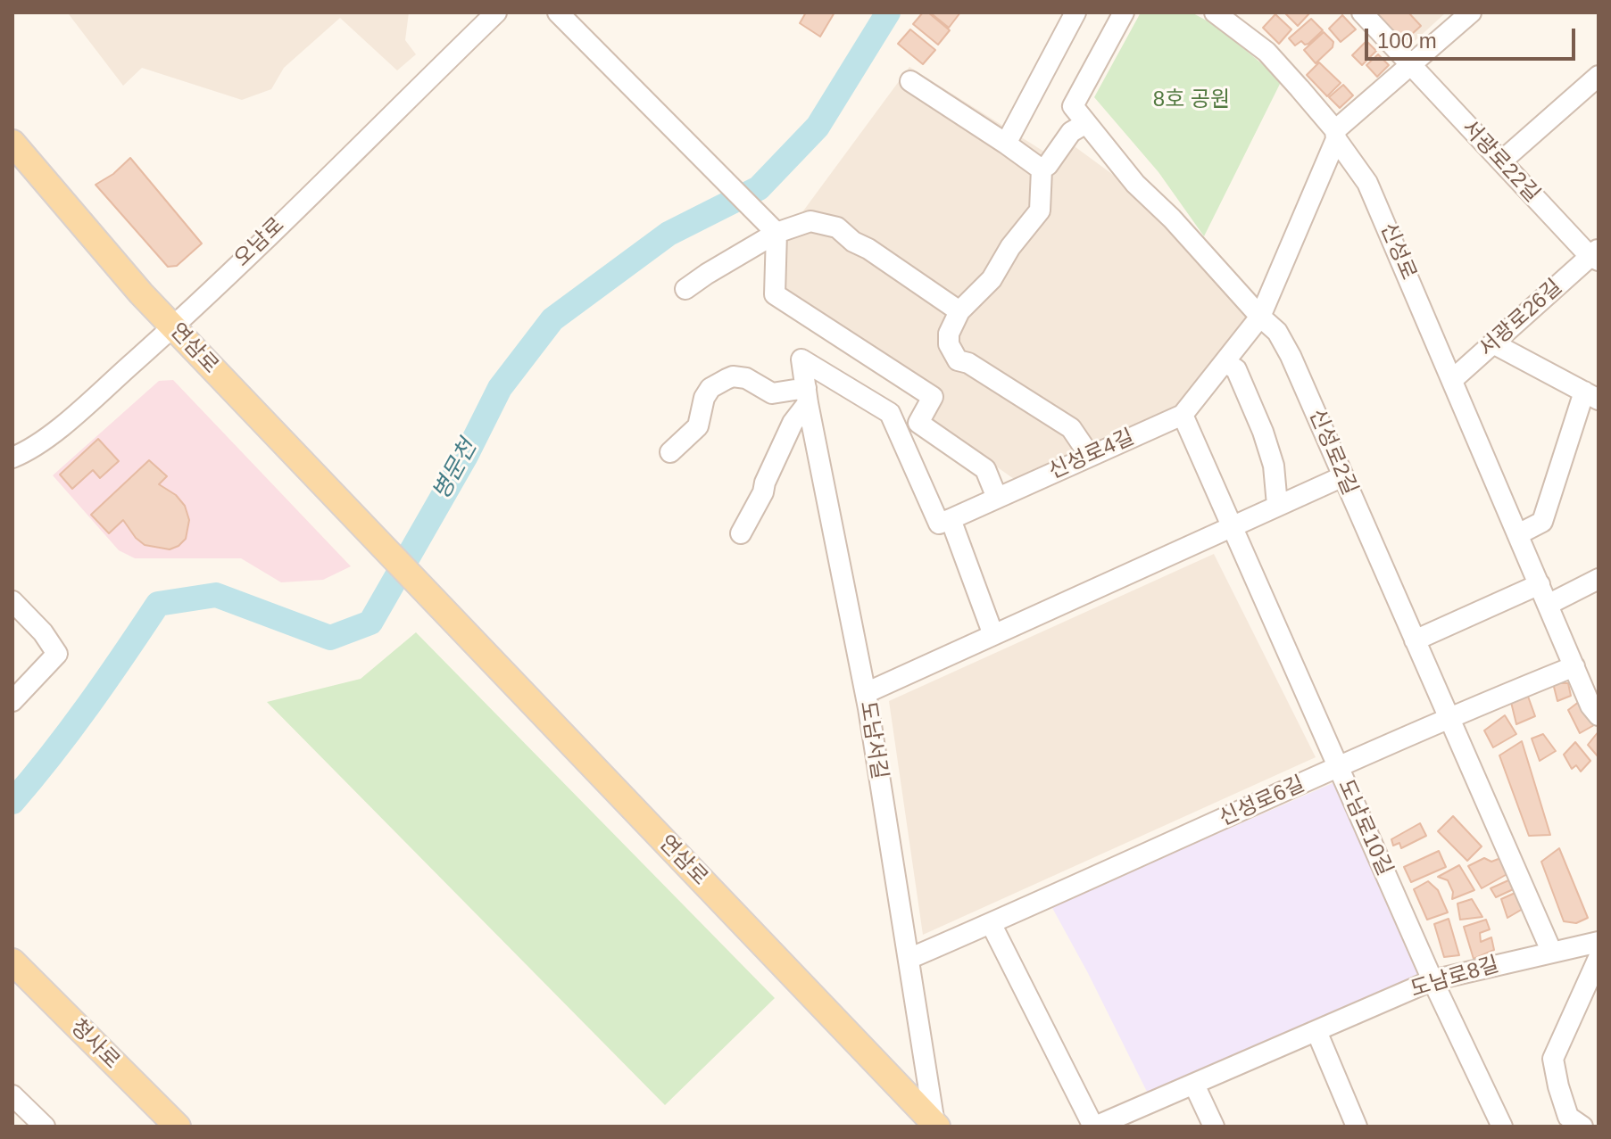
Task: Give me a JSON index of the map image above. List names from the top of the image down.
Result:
{
  "streets": {
    "main road": ["연삼로", "청사로"],
    "street": [
      "서광로22길",
      "오남로",
      "신성로",
      "서광로26길",
      "신성로2길",
      "신성로4길",
      "도남서길",
      "신성로6길",
      "도남로10길",
      "도남로8길"
    ]
  },
  "crossings": [
    ["서광로22길", "서광로26길"],
    ["오남로", "연삼로"],
    ["신성로", "서광로26길"],
    ["신성로", "신성로4길"],
    ["신성로", "신성로6길"],
    ["연삼로", "도남서길"],
    ["신성로2길", "신성로4길"],
    ["신성로2길", "신성로6길"],
    ["신성로2길", "도남로8길"],
    ["신성로4길", "도남서길"],
    ["신성로4길", "도남로10길"],
    ["도남서길", "신성로6길"],
    ["신성로6길", "도남로10길"],
    ["도남로10길", "도남로8길"]
  ],
  "water": ["병문천"],
  "parks": ["8호 공원"],
  "scale_bar": "100 m"
}
